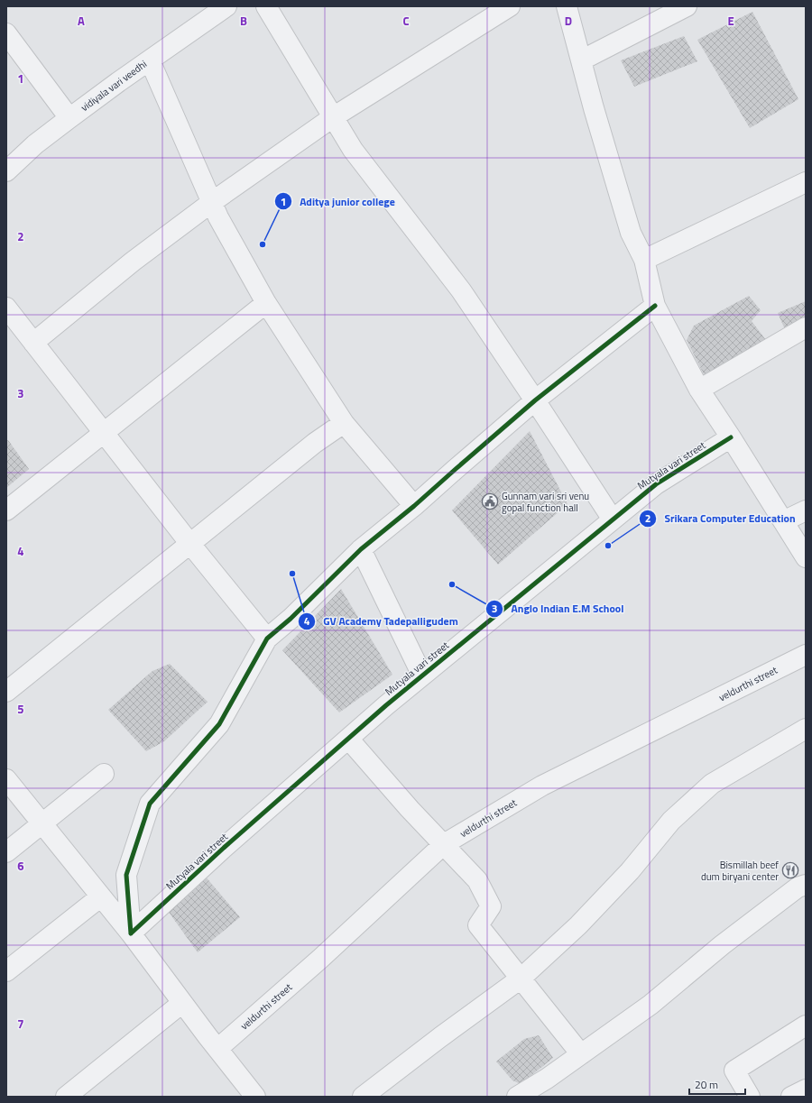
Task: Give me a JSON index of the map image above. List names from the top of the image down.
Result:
{
  "streets": {
    "street": ["vidiyala vari veedhi", "Mutyala vari street", "veldurthi street"]
  },
  "places": {
    "other": [
      "Aditya junior college",
      "Srikara Computer Education",
      "GV Academy Tadepalligudem",
      "Anglo Indian E.M School"
    ],
    "public building": ["Gunnam vari sri venu gopal function hall"],
    "restaurant": ["Bismillah beef dum biryani center"]
  },
  "scale_bar": "20 m",
  "grid": {
    "columns": [
      "A",
      "B",
      "C",
      "D",
      "E"
    ],
    "rows": [
      "1",
      "2",
      "3",
      "4",
      "5",
      "6",
      "7"
    ]
  }
}
